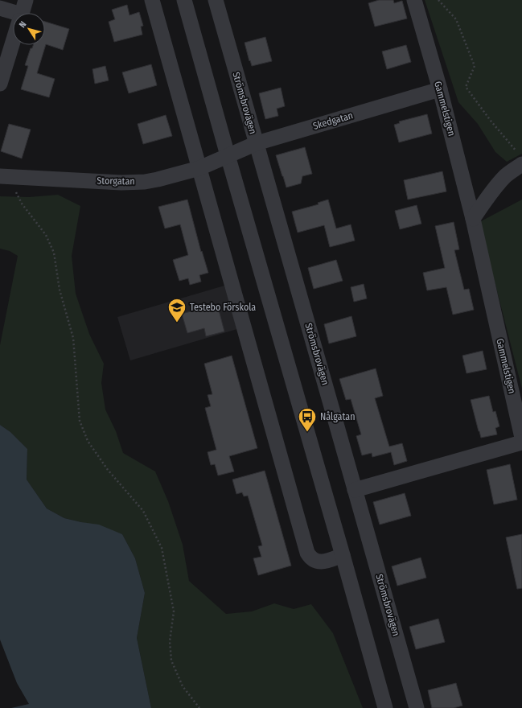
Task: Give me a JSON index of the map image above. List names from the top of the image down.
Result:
{
  "streets": {
    "street": [
      "Strömsbrovägen",
      "Gammelstigen",
      "Skedgatan",
      "Storgatan"
    ]
  },
  "crossings": [
    ["Strömsbrovägen", "Skedgatan"],
    ["Gammelstigen", "Skedgatan"],
    ["Skedgatan", "Storgatan"]
  ],
  "places": {
    "school or university": ["Testebo Förskola"],
    "bus stop": ["Nålgatan"]
  },
  "north": "top left"
}
